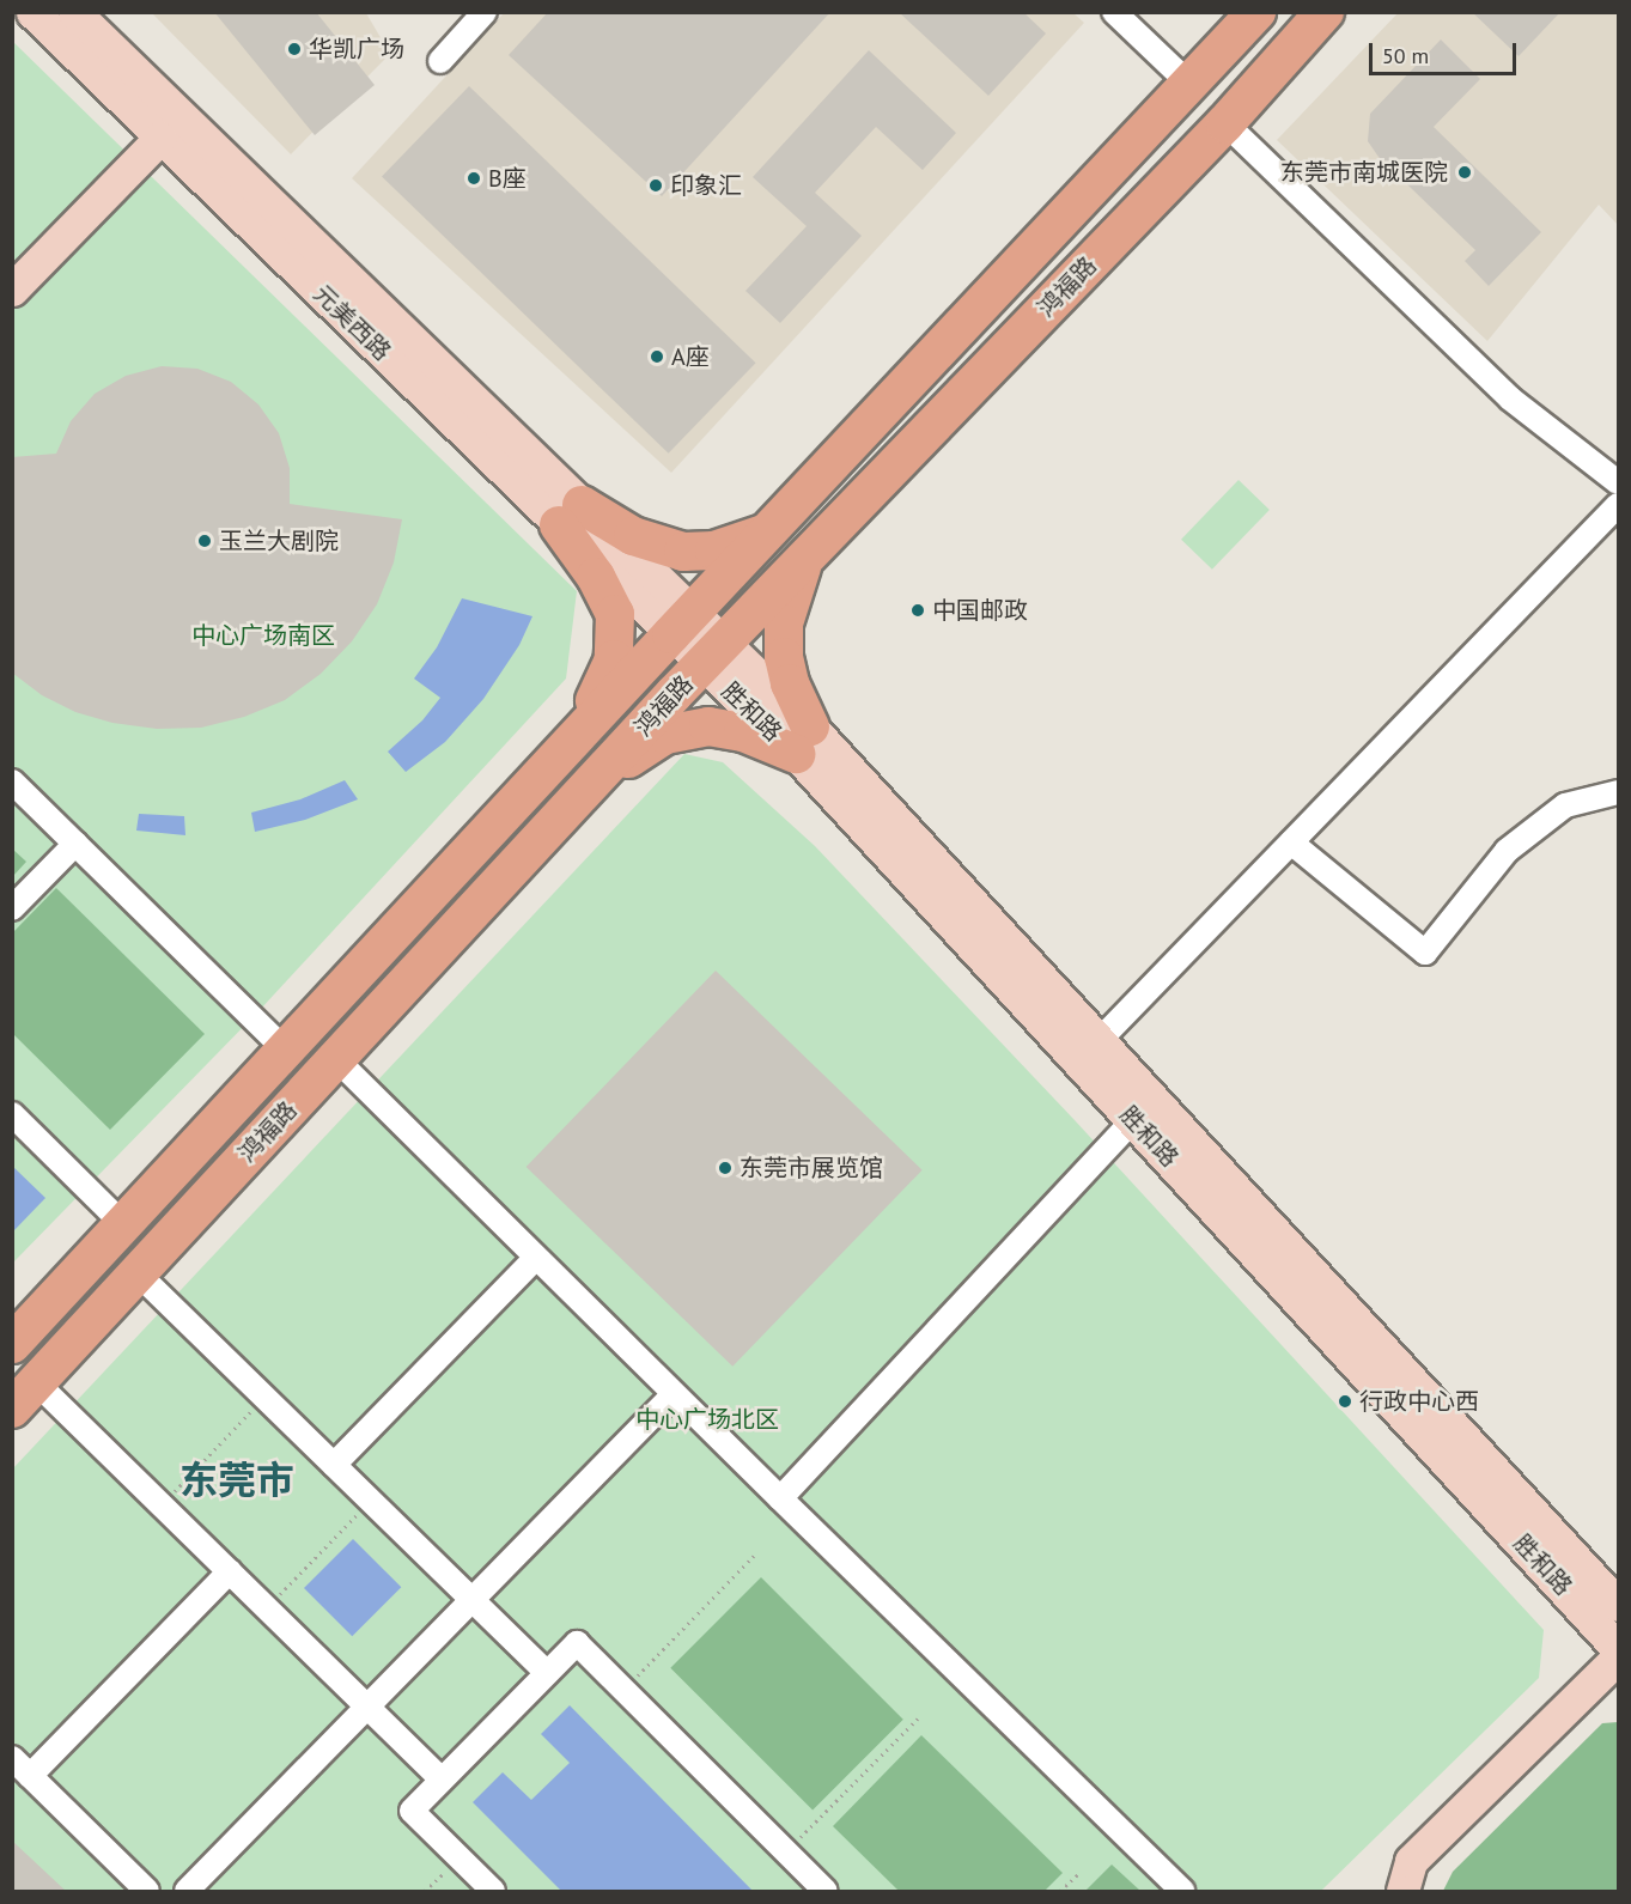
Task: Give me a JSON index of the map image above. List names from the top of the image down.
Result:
{
  "streets": {
    "main road": ["鸿福路", "元美西路", "胜和路"]
  },
  "crossings": [
    ["鸿福路", "元美西路"],
    ["鸿福路", "胜和路"],
    ["元美西路", "胜和路"]
  ],
  "districts": ["东莞市"],
  "parks": ["中心广场南区", "中心广场北区"],
  "places": [
    "华凯广场",
    "东莞市南城医院",
    "B座",
    "印象汇",
    "A座",
    "玉兰大剧院",
    "中国邮政",
    "东莞市展览馆",
    "行政中心西"
  ],
  "scale_bar": "50 m"
}
